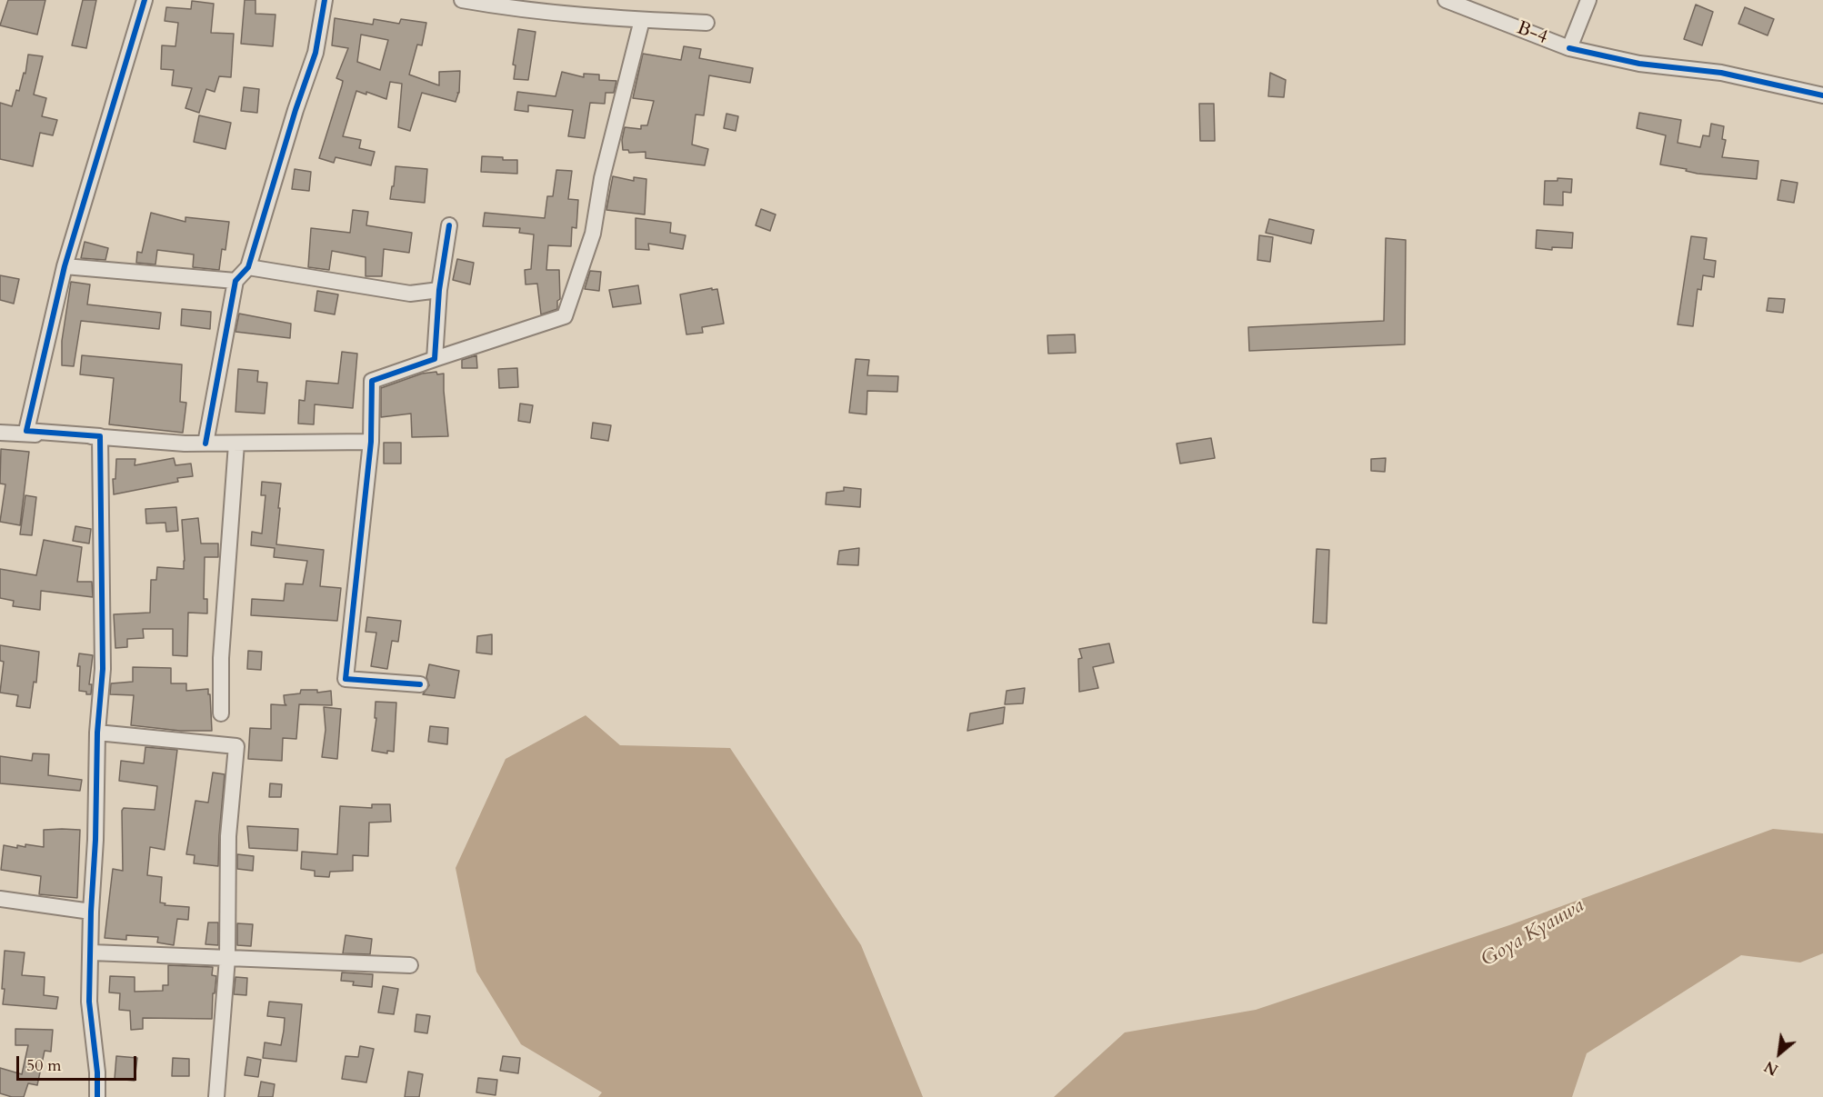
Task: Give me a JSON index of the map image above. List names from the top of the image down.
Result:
{
  "streets": {
    "street": ["B-4"]
  },
  "water": ["Goya Kyauwa"],
  "scale_bar": "50 m",
  "north": "bottom left"
}
